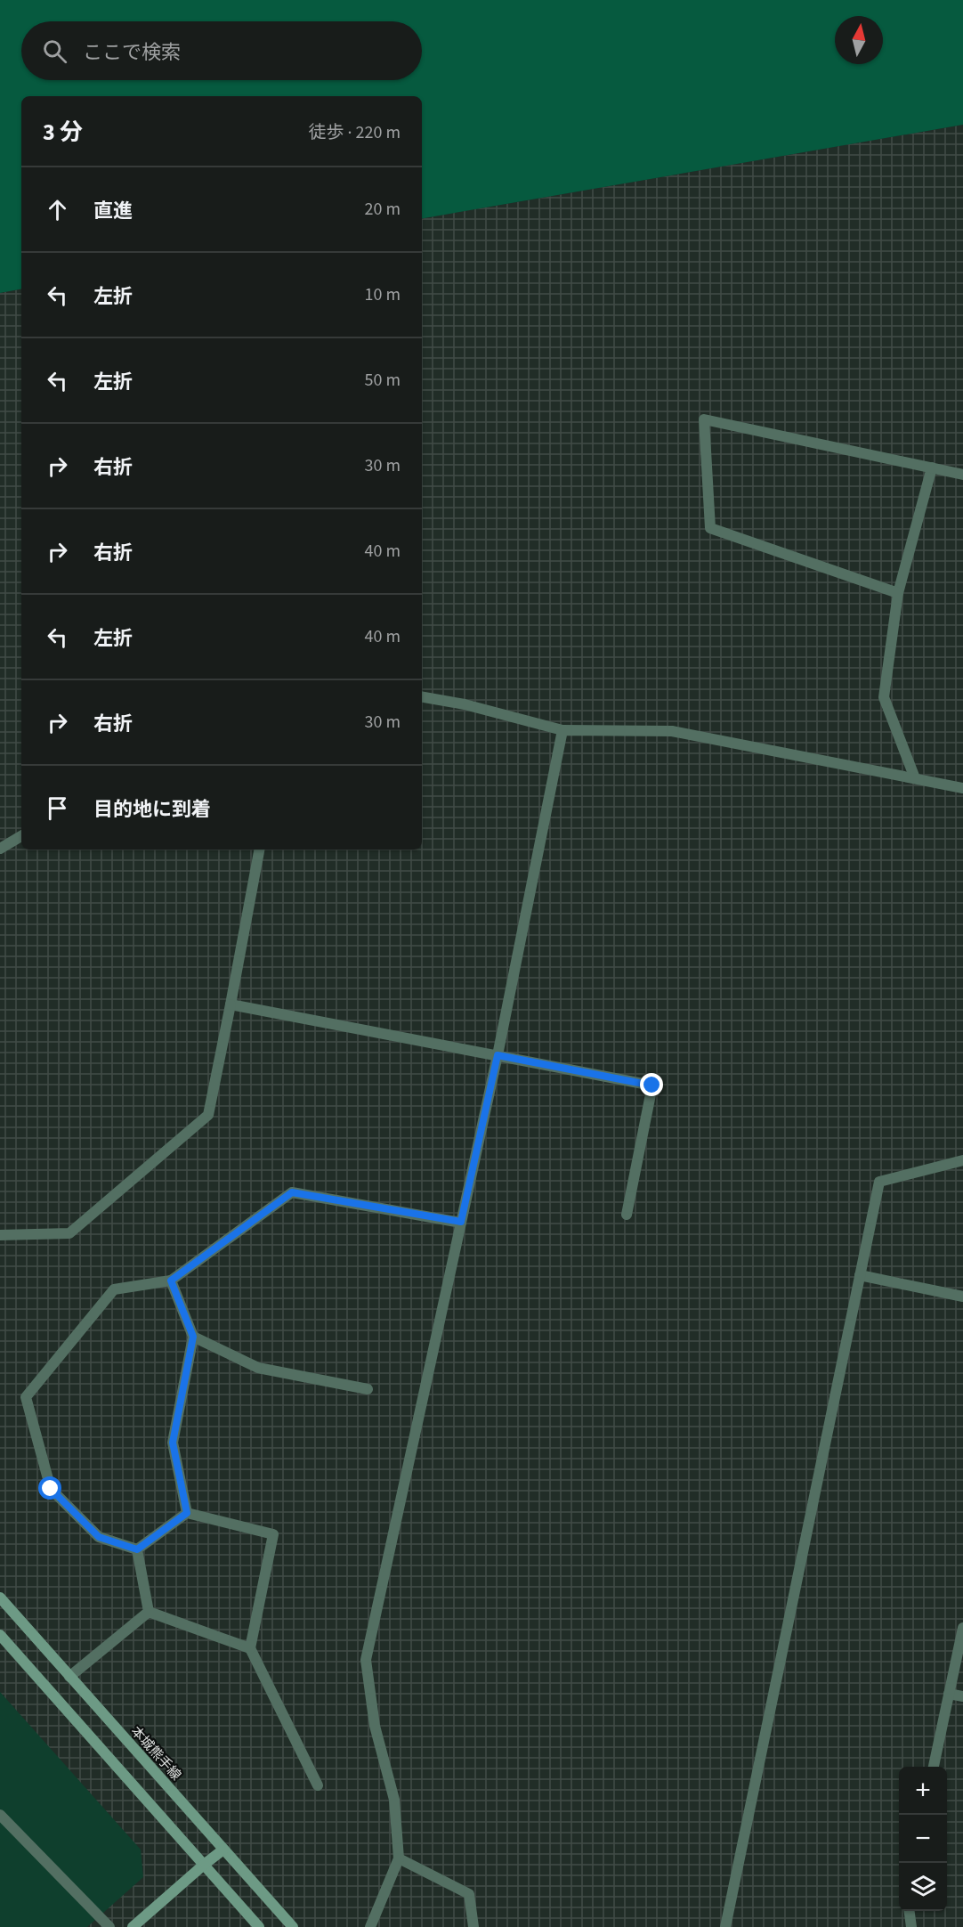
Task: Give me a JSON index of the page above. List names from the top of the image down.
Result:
{
  "streets": {
    "main road": ["本城熊手線"]
  },
  "north": "top",
  "page": {
    "search": "ここで検索",
    "heading": ["3 分", "徒歩 · 220 m"],
    "list": [
      ["直進", "20 m"],
      ["左折", "10 m"],
      ["左折", "50 m"],
      ["右折", "30 m"],
      ["右折", "40 m"],
      ["左折", "40 m"],
      ["右折", "30 m"],
      "目的地に到着"
    ],
    "map_buttons": ["+", "−"]
  }
}
